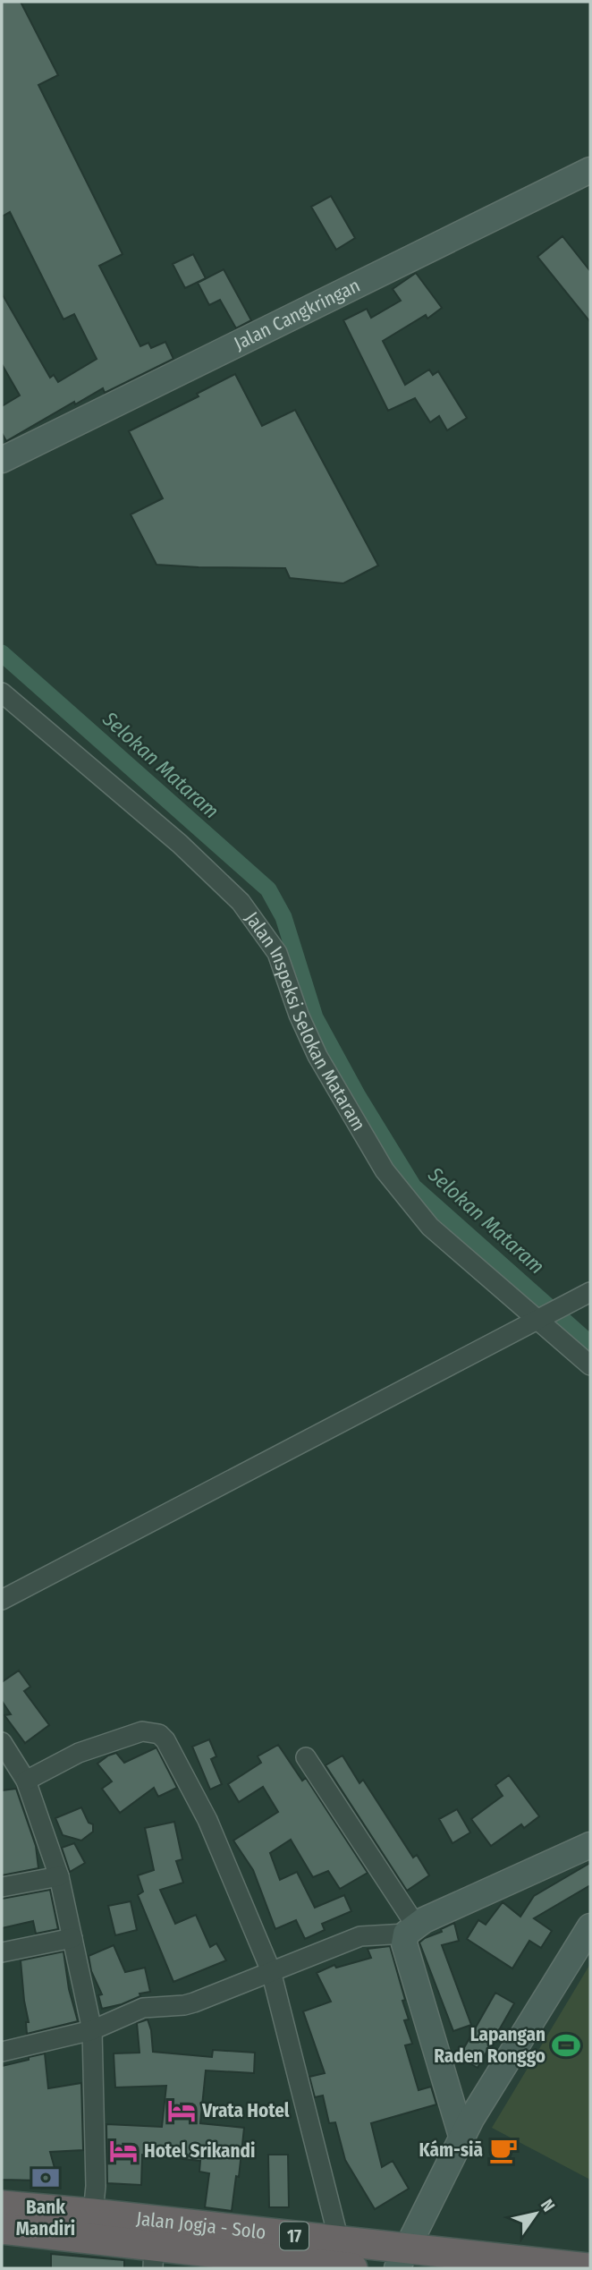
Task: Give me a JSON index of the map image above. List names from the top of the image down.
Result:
{
  "streets": {
    "highway": ["Jalan Jogja - Solo", "17"],
    "main road": ["Jalan Cangkringan"],
    "street": ["Jalan Inspeksi Selokan Mataram"]
  },
  "water": ["Selokan Mataram"],
  "places": {
    "sports": ["Lapangan Raden Ronggo"],
    "hotel": ["Vrata Hotel", "Hotel Srikandi"],
    "cafe": ["Kám-siā"],
    "bank": ["Bank Mandiri"]
  },
  "north": "top right"
}
